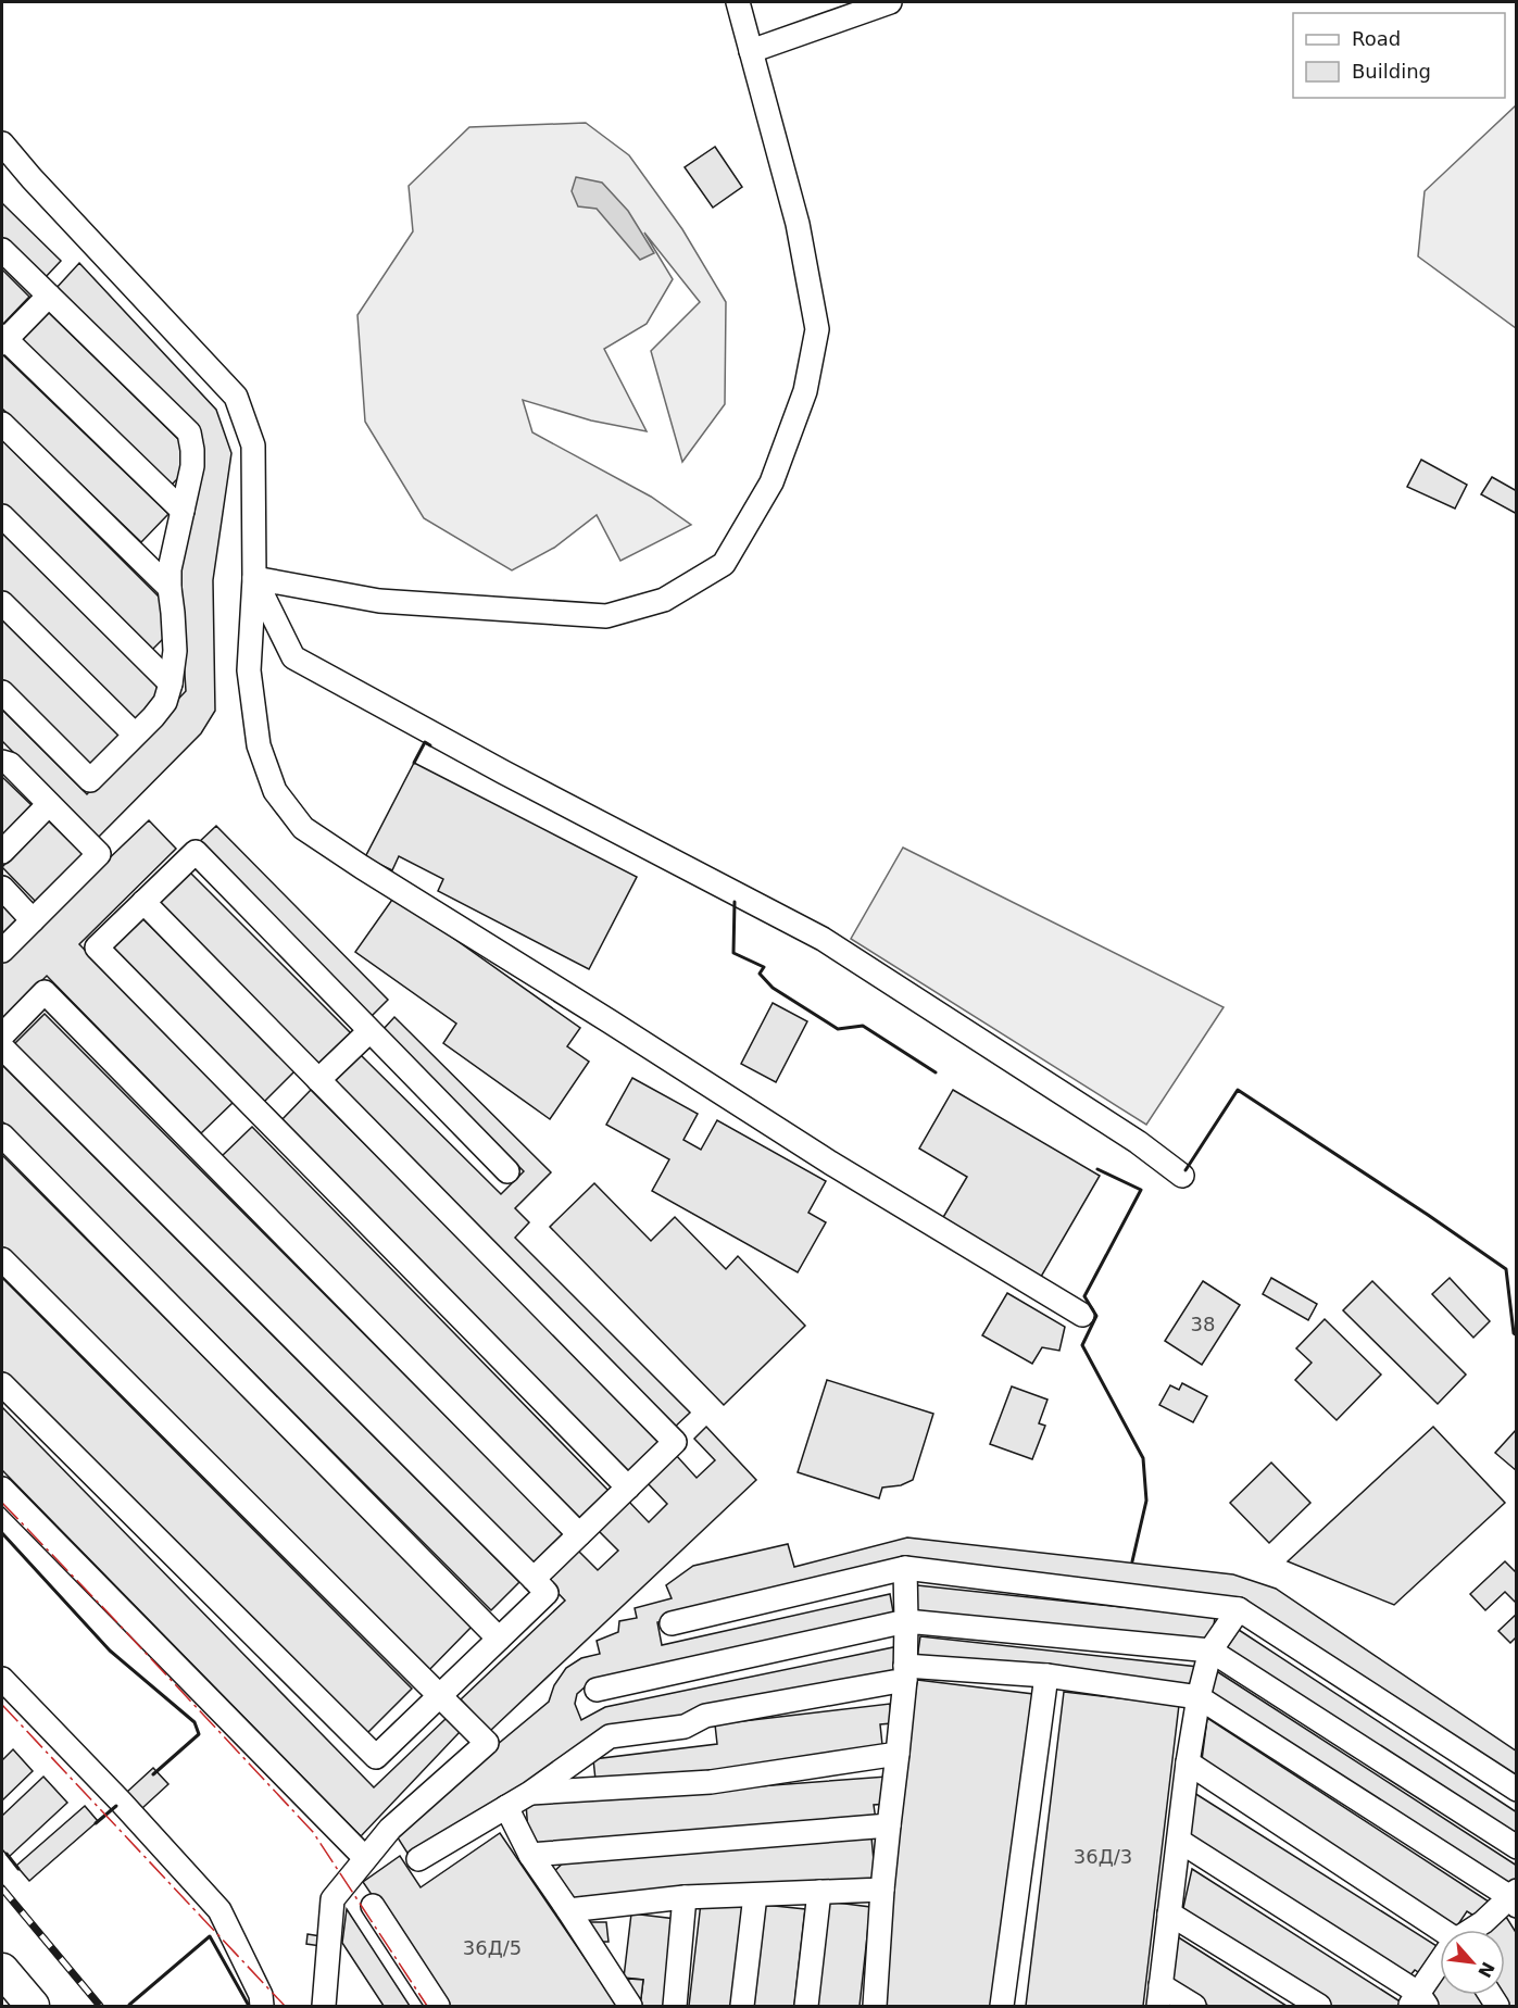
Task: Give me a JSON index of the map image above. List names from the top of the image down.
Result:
{
  "house_numbers": ["38", "36Д/3", "36Д/5"],
  "legend": ["Road", "Building"],
  "north": "bottom right"
}
